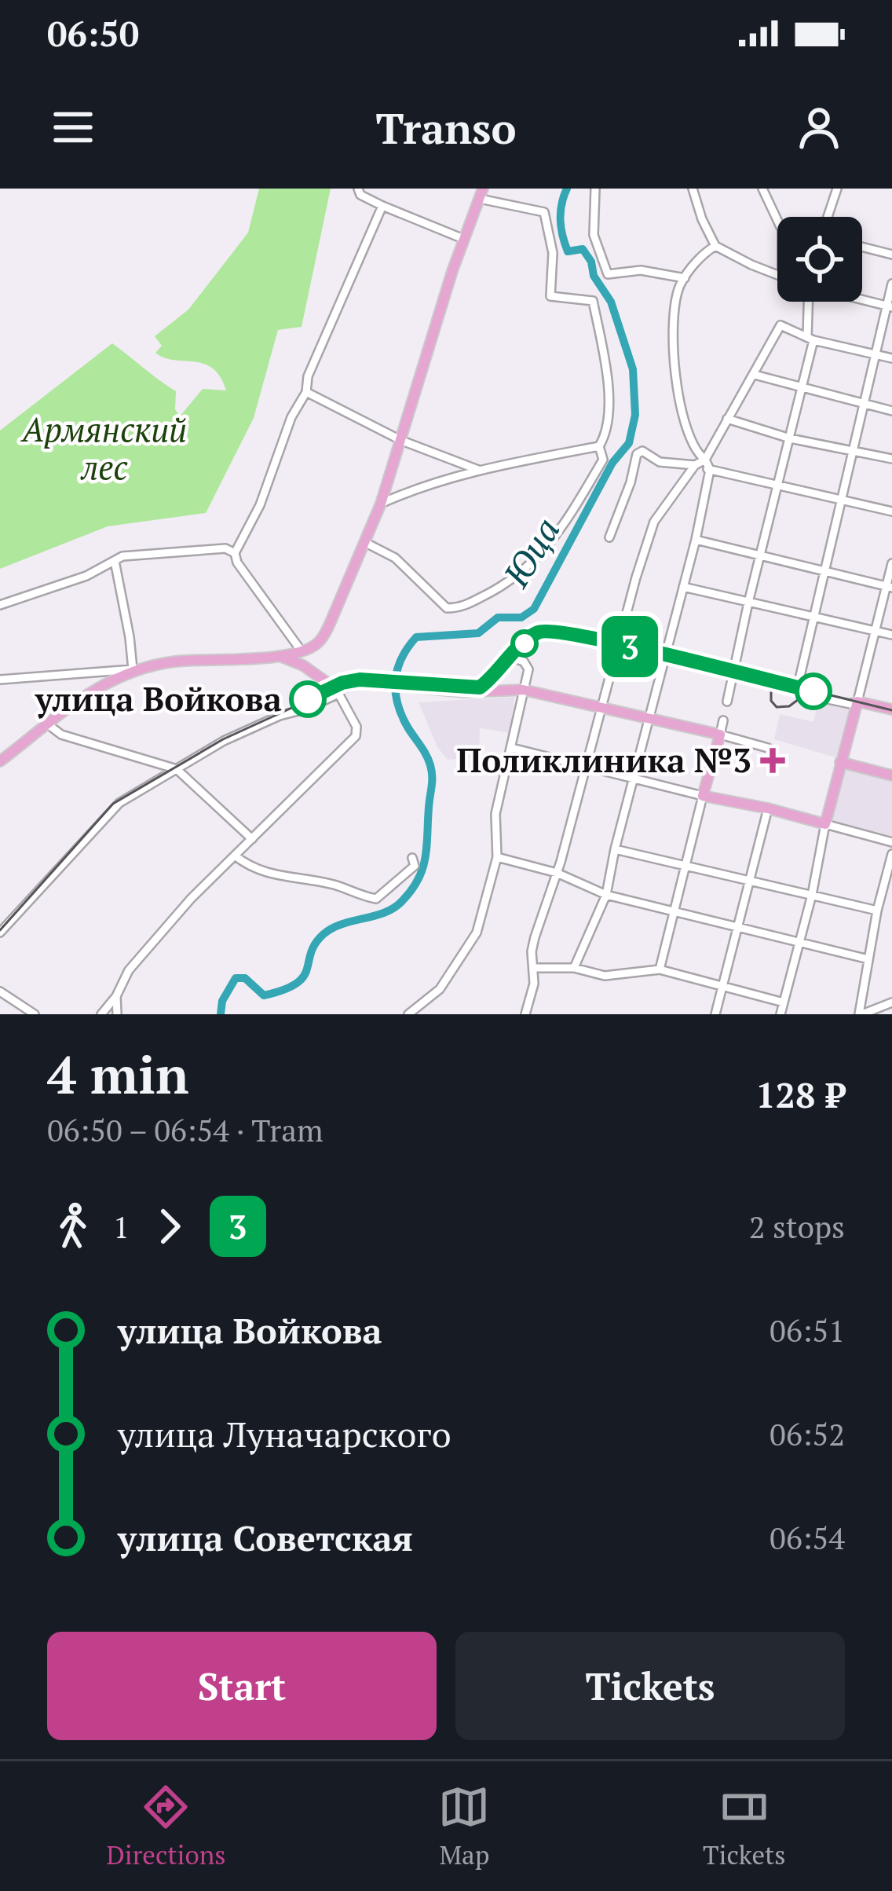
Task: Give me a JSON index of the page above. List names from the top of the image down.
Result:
{
  "water": ["Юца"],
  "parks": ["Армянский лес"],
  "places": {
    "other": ["улица Войкова"],
    "health": ["Поликлиника №3"]
  },
  "lines": ["tram line 3"],
  "page": {
    "status": "06:50",
    "header": "Transo",
    "on_map": "3",
    "heading": ["4 min", "06:50 – 06:54 · Tram", "128 ₽"],
    "legs": ["1", "3", "2 stops"],
    "list": [
      {
        "name": "улица Войкова",
        "value": "06:51"
      },
      {
        "name": "улица Луначарского",
        "value": "06:52"
      },
      {
        "name": "улица Советская",
        "value": "06:54"
      }
    ],
    "buttons": ["Start", "Tickets"],
    "tabs": ["Directions", "Map", "Tickets"]
  }
}
